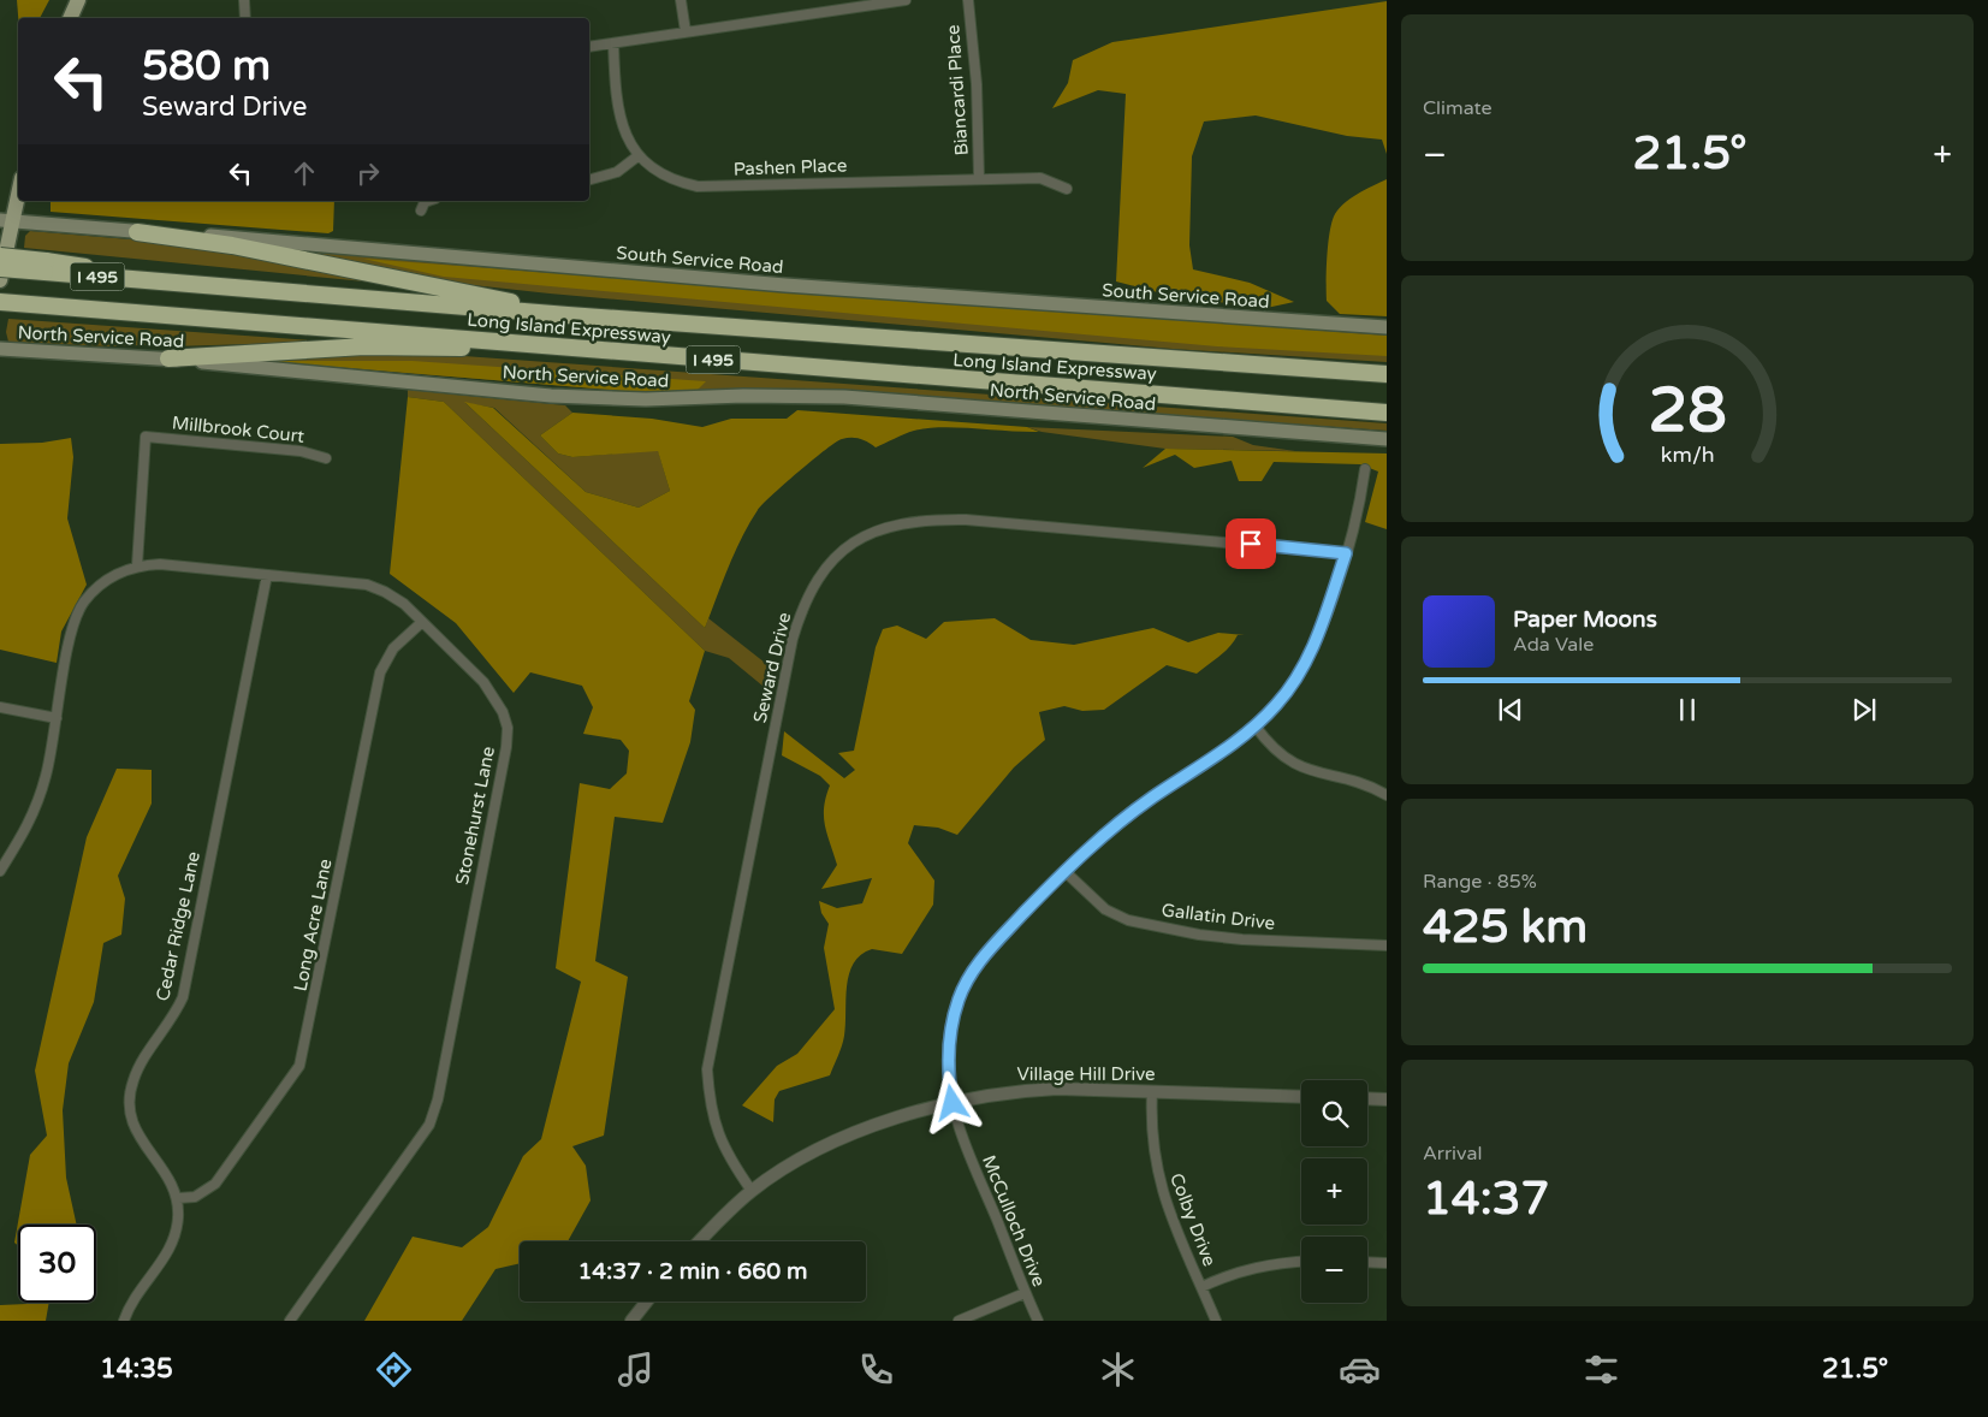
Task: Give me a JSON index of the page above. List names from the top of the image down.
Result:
{
  "streets": {
    "highway": ["I 495", "Long Island Expressway"],
    "main road": ["South Service Road", "North Service Road"],
    "street": [
      "Biancardi Place",
      "Pashen Place",
      "Millbrook Court",
      "Seward Drive",
      "Stonehurst Lane",
      "Gallatin Drive",
      "Long Acre Lane",
      "Cedar Ridge Lane",
      "Village Hill Drive",
      "Colby Drive",
      "McCulloch Drive"
    ]
  },
  "crossings": [
    ["Biancardi Place", "Pashen Place"],
    ["Millbrook Court", "Stonehurst Lane"],
    ["Seward Drive", "Village Hill Drive"],
    ["Seward Drive", "McCulloch Drive"],
    ["Stonehurst Lane", "Long Acre Lane"],
    ["Stonehurst Lane", "Cedar Ridge Lane"],
    ["Gallatin Drive", "McCulloch Drive"],
    ["Long Acre Lane", "Cedar Ridge Lane"],
    ["Village Hill Drive", "Colby Drive"],
    ["Village Hill Drive", "McCulloch Drive"]
  ],
  "page": {
    "tile": [
      "Climate",
      ["Range · 85%", "425 km"],
      ["Arrival", "14:37"]
    ],
    "turn": ["580 m", "Seward Drive"],
    "heat": ["−", "21.5°", "+"],
    "song": ["Paper Moons", "Ada Vale"],
    "map_buttons": ["+", "−"],
    "limit": "30",
    "trip": "14:37 · 2 min · 660 m",
    "tabs": ["14:35", "21.5°"],
    "gauge": ["28", "km/h"]
  }
}
